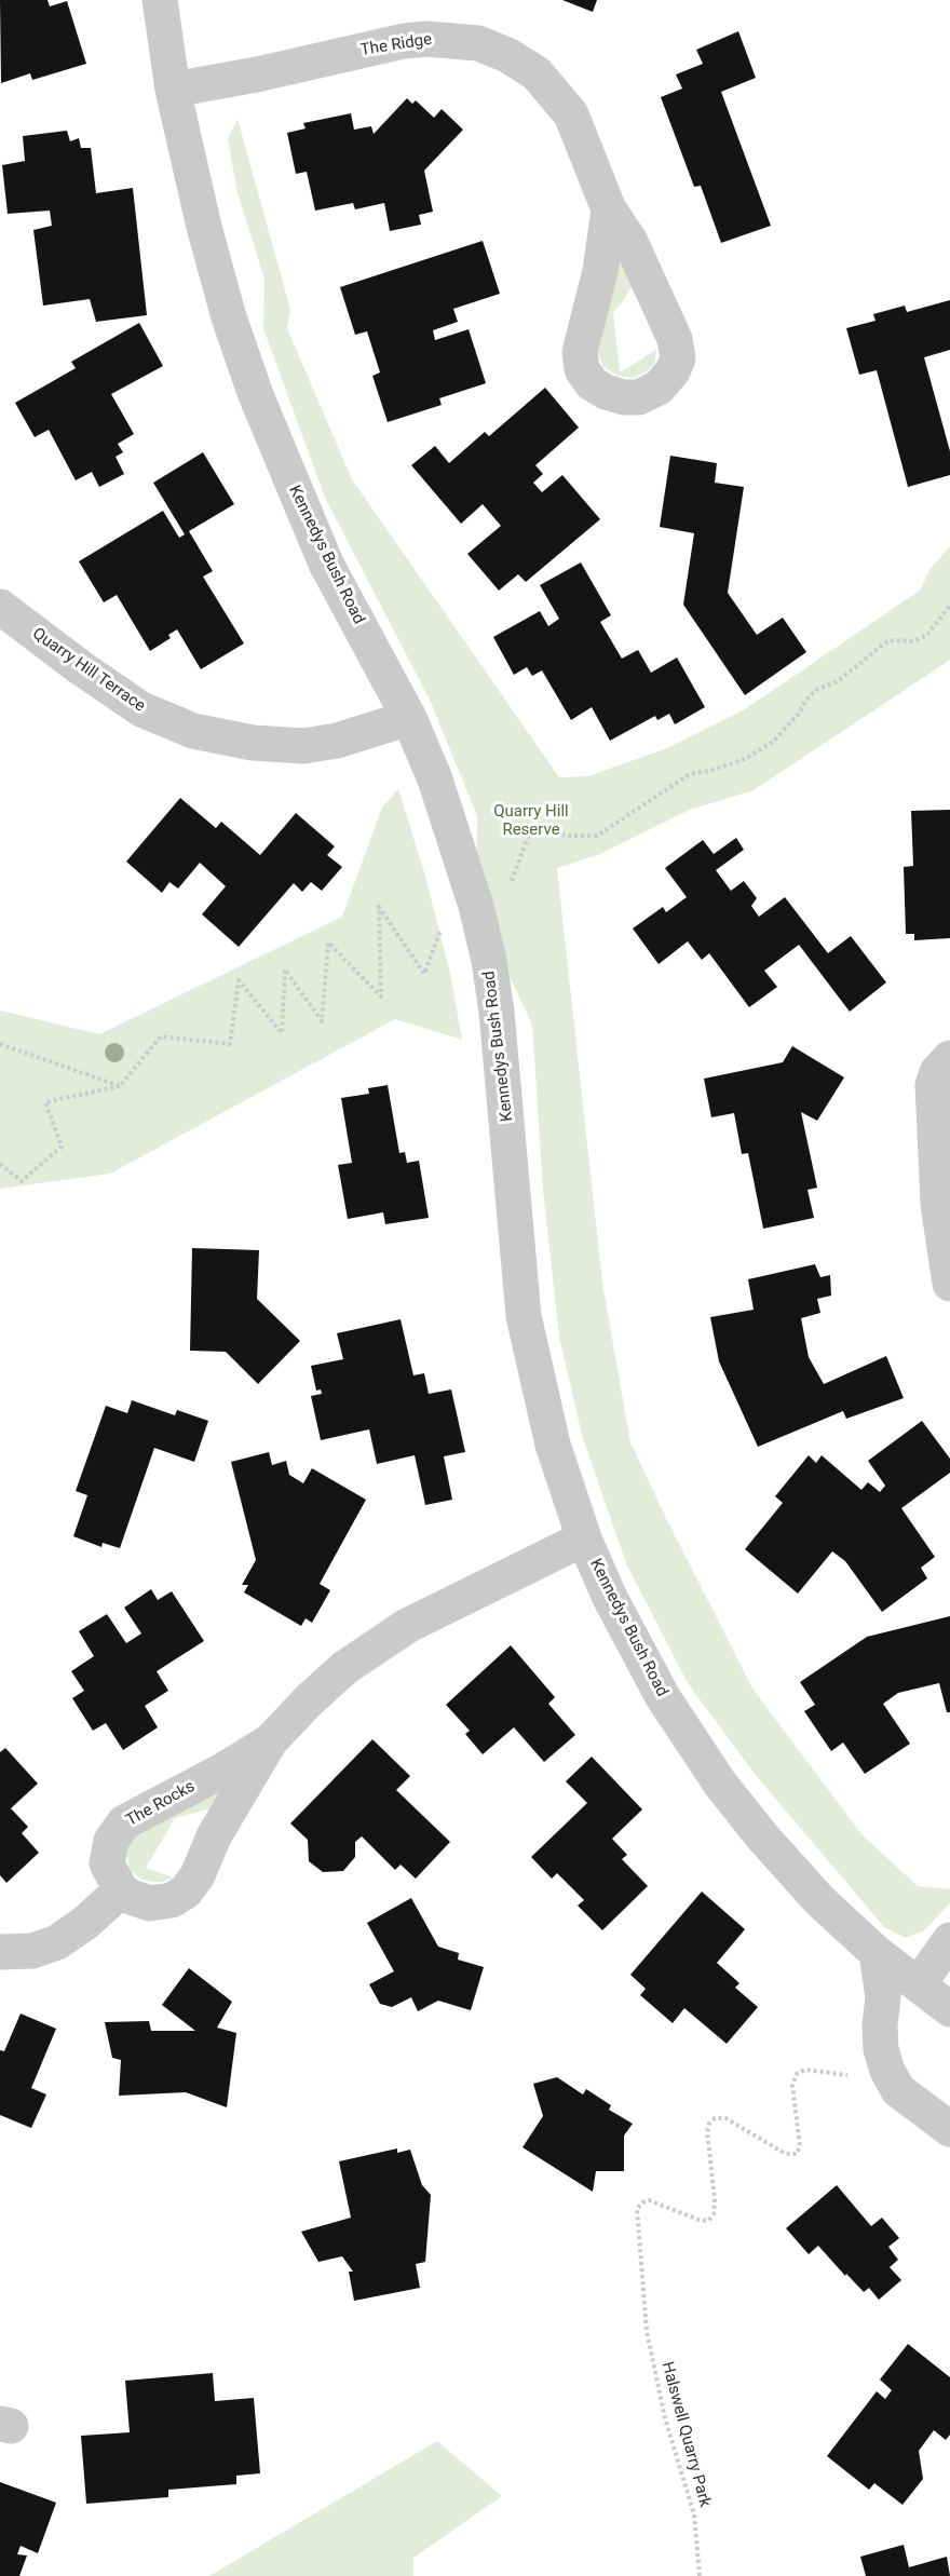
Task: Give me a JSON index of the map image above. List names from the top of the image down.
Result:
{
  "streets": {
    "street": [
      "The Ridge",
      "Kennedys Bush Road",
      "Quarry Hill Terrace",
      "The Rocks"
    ],
    "path": ["Halswell Quarry Park"]
  },
  "crossings": [
    ["The Ridge", "Kennedys Bush Road"],
    ["Kennedys Bush Road", "Quarry Hill Terrace"],
    ["Kennedys Bush Road", "The Rocks"]
  ],
  "parks": ["Quarry Hill Reserve"]
}
